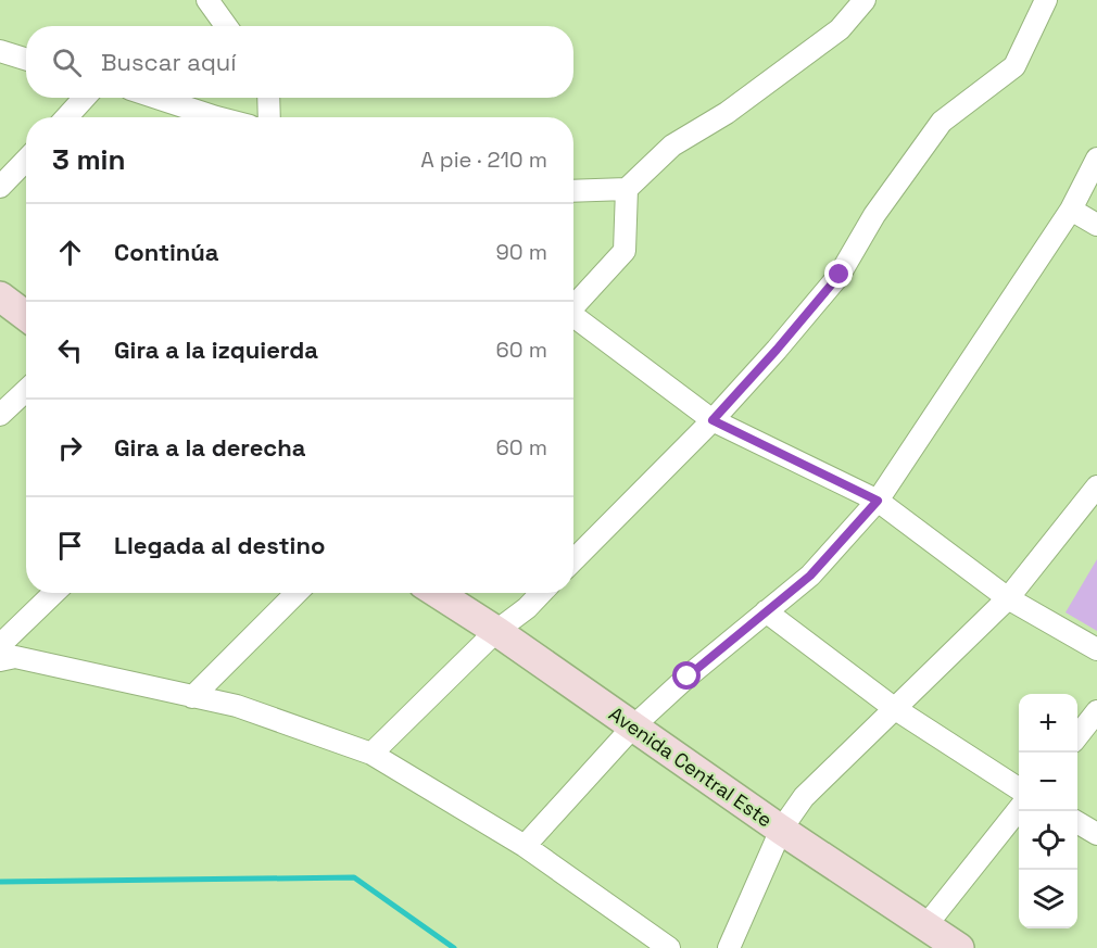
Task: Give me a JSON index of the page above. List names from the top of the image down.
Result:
{
  "streets": {
    "street": ["Avenida Central Este"]
  },
  "page": {
    "search": "Buscar aquí",
    "heading": ["3 min", "A pie · 210 m"],
    "list": [
      ["Continúa", "90 m"],
      ["Gira a la izquierda", "60 m"],
      ["Gira a la derecha", "60 m"],
      "Llegada al destino"
    ],
    "map_buttons": ["+", "−"]
  }
}
